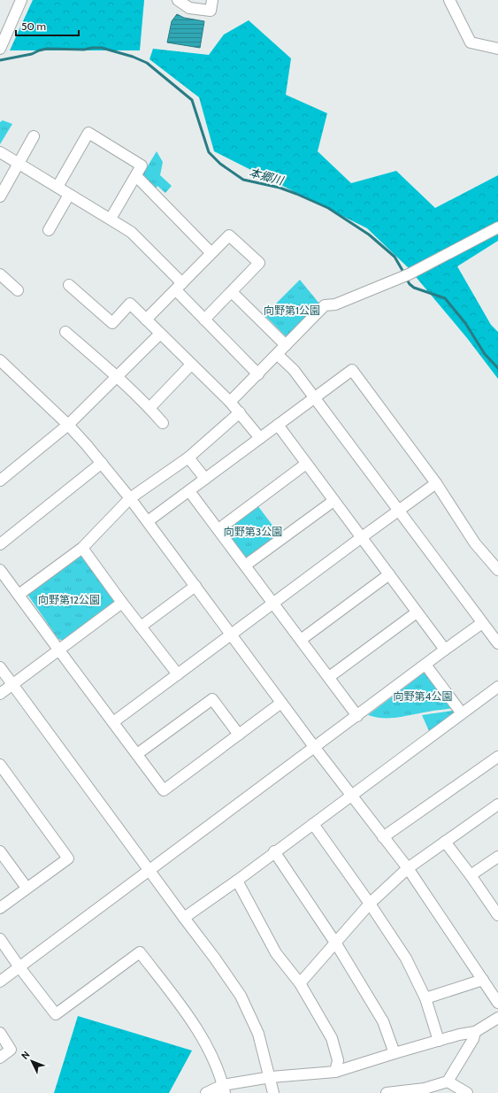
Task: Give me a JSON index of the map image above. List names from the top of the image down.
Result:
{
  "water": ["本郷川"],
  "parks": [
    "向野第1公園",
    "向野第3公園",
    "向野第12公園",
    "向野第4公園"
  ],
  "scale_bar": "50 m",
  "north": "top left"
}
